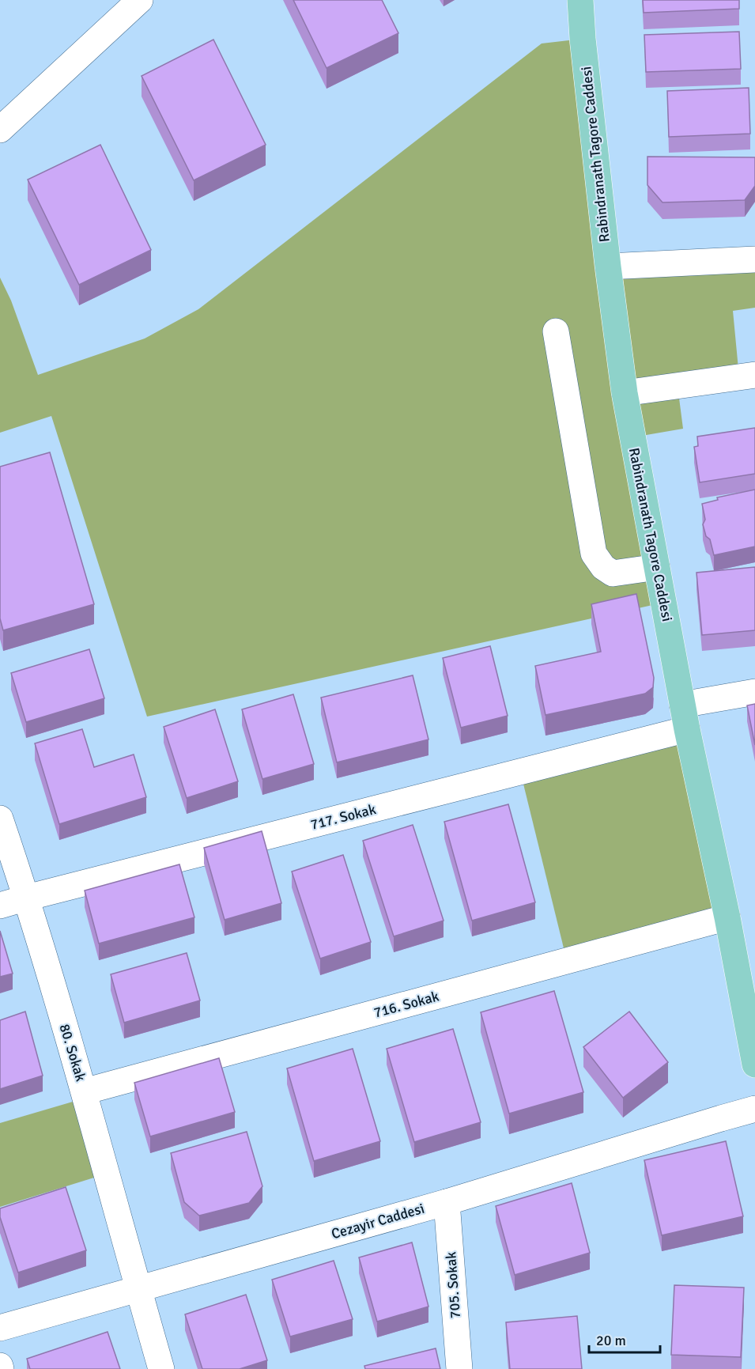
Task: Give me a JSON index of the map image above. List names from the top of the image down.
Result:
{
  "streets": {
    "main road": ["Rabindranath Tagore Caddesi"],
    "street": [
      "717. Sokak",
      "716. Sokak",
      "80. Sokak",
      "Cezayir Caddesi",
      "705. Sokak"
    ]
  },
  "crossings": [
    ["Rabindranath Tagore Caddesi", "717. Sokak"],
    ["Rabindranath Tagore Caddesi", "716. Sokak"],
    ["717. Sokak", "80. Sokak"],
    ["716. Sokak", "80. Sokak"],
    ["80. Sokak", "Cezayir Caddesi"],
    ["Cezayir Caddesi", "705. Sokak"]
  ],
  "scale_bar": "20 m"
}
